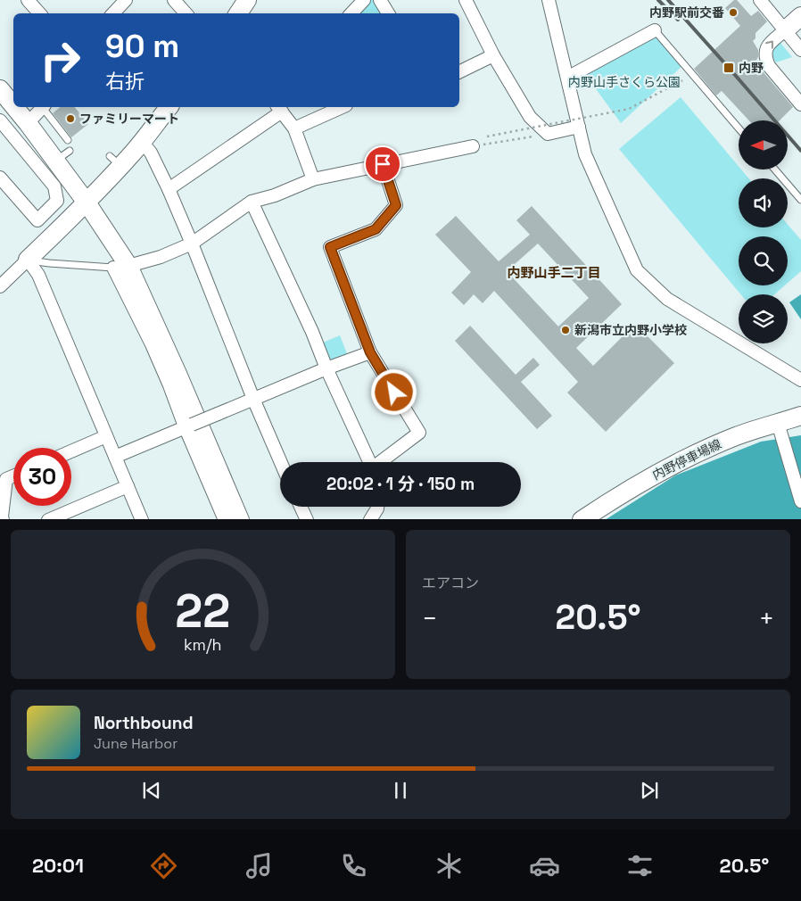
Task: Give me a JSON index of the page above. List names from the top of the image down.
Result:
{
  "streets": {
    "street": ["内野停車場線"]
  },
  "districts": ["内野山手二丁目"],
  "parks": ["内野山手さくら公園"],
  "places": {
    "other": ["内野駅前交番", "ファミリーマート", "新潟市立内野小学校"],
    "transit": ["内野"]
  },
  "north": "left",
  "page": {
    "turn": ["90 m", "右折"],
    "limit": "30",
    "trip": "20:02 · 1 分 · 150 m",
    "tile": "エアコン",
    "heat": ["−", "20.5°", "+"],
    "song": ["Northbound", "June Harbor"],
    "tabs": ["20:01", "20.5°"],
    "gauge": ["22", "km/h"]
  }
}
